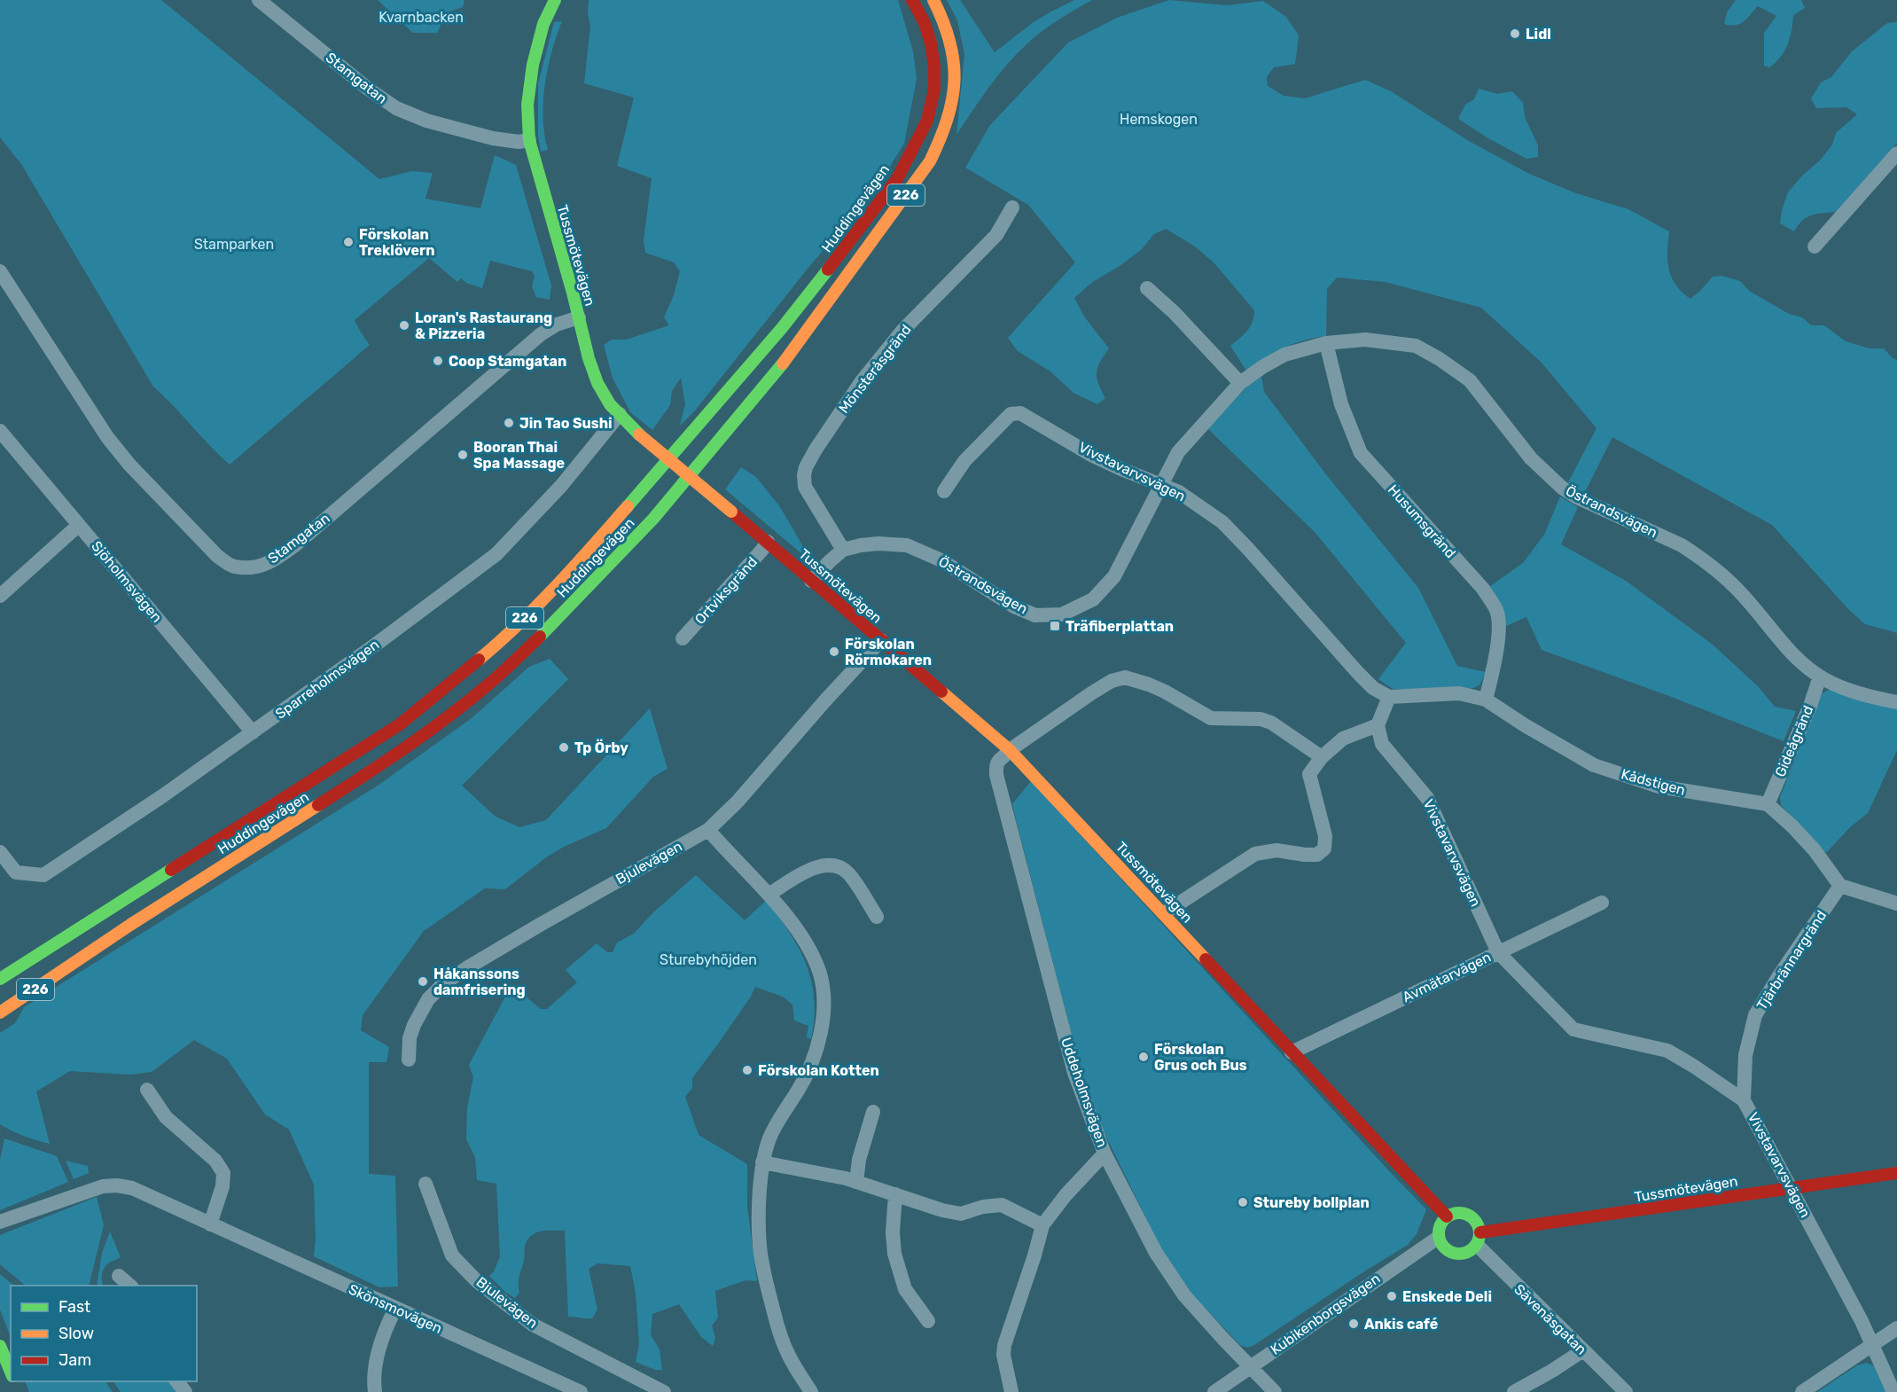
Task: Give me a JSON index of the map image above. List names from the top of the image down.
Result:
{
  "streets": {
    "main road": ["226", "Huddingevägen", "Tussmötevägen"],
    "street": [
      "Stamgatan",
      "Mönsteråsgränd",
      "Vivstavarvsvägen",
      "Östrandsvägen",
      "Husumsgränd",
      "Sjöholmsvägen",
      "Ortviksgränd",
      "Sparreholmsvägen",
      "Gideågränd",
      "Kådstigen",
      "Bjulevägen",
      "Tjärbrännargränd",
      "Avmätarvägen",
      "Uddeholmsvägen",
      "Skönsmovägen",
      "Kubikenborgsvägen",
      "Sävenäsgatan"
    ]
  },
  "crossings": [
    ["Stamgatan", "Tussmötevägen"],
    ["Tussmötevägen", "Vivstavarvsvägen"],
    ["Tussmötevägen", "Ortviksgränd"],
    ["Tussmötevägen", "Sparreholmsvägen"],
    ["Tussmötevägen", "Bjulevägen"],
    ["Tussmötevägen", "Avmätarvägen"],
    ["Tussmötevägen", "Uddeholmsvägen"],
    ["Tussmötevägen", "Kubikenborgsvägen"],
    ["Tussmötevägen", "Sävenäsgatan"],
    ["Mönsteråsgränd", "Östrandsvägen"],
    ["Vivstavarvsvägen", "Östrandsvägen"],
    ["Vivstavarvsvägen", "Kådstigen"],
    ["Vivstavarvsvägen", "Tjärbrännargränd"],
    ["Vivstavarvsvägen", "Avmätarvägen"],
    ["Östrandsvägen", "Husumsgränd"],
    ["Östrandsvägen", "Gideågränd"],
    ["Husumsgränd", "Kådstigen"],
    ["Sjöholmsvägen", "Sparreholmsvägen"],
    ["Gideågränd", "Kådstigen"],
    ["Uddeholmsvägen", "Kubikenborgsvägen"],
    ["Kubikenborgsvägen", "Sävenäsgatan"]
  ],
  "parks": [
    "Kvarnbacken",
    "Hemskogen",
    "Stamparken",
    "Sturebyhöjden"
  ],
  "places": {
    "other": [
      "Lidl",
      "Förskolan Treklövern",
      "Loran's Rastaurang & Pizzeria",
      "Coop Stamgatan",
      "Jin Tao Sushi",
      "Booran Thai Spa Massage",
      "Förskolan Rörmokaren",
      "Tp Örby",
      "Håkanssons damfrisering",
      "Förskolan Grus och Bus",
      "Förskolan Kotten",
      "Stureby bollplan",
      "Enskede Deli",
      "Ankis café"
    ],
    "transit": ["Träfiberplattan"]
  },
  "legend": ["Fast", "Slow", "Jam"]
}
